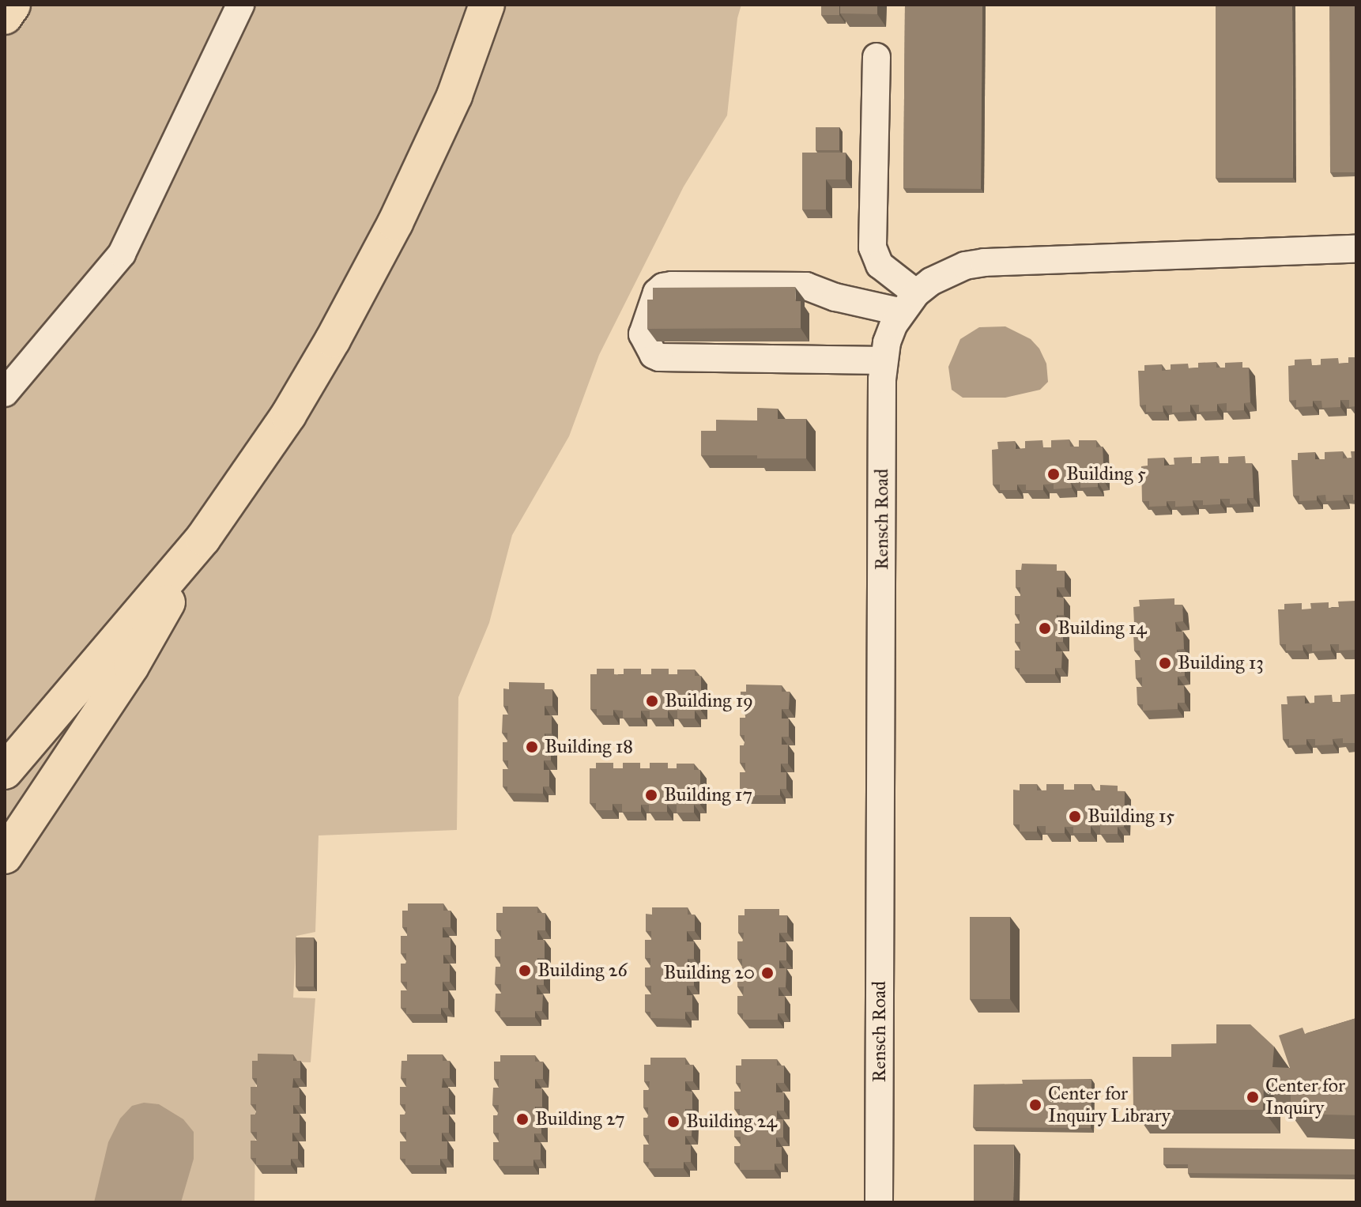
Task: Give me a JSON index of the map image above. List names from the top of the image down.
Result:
{
  "streets": {
    "street": ["Rensch Road"]
  },
  "places": [
    "Building 5",
    "Building 14",
    "Building 13",
    "Building 19",
    "Building 18",
    "Building 17",
    "Building 15",
    "Building 26",
    "Building 20",
    "Center for Inquiry",
    "Center for Inquiry Library",
    "Building 27",
    "Building 24"
  ]
}
